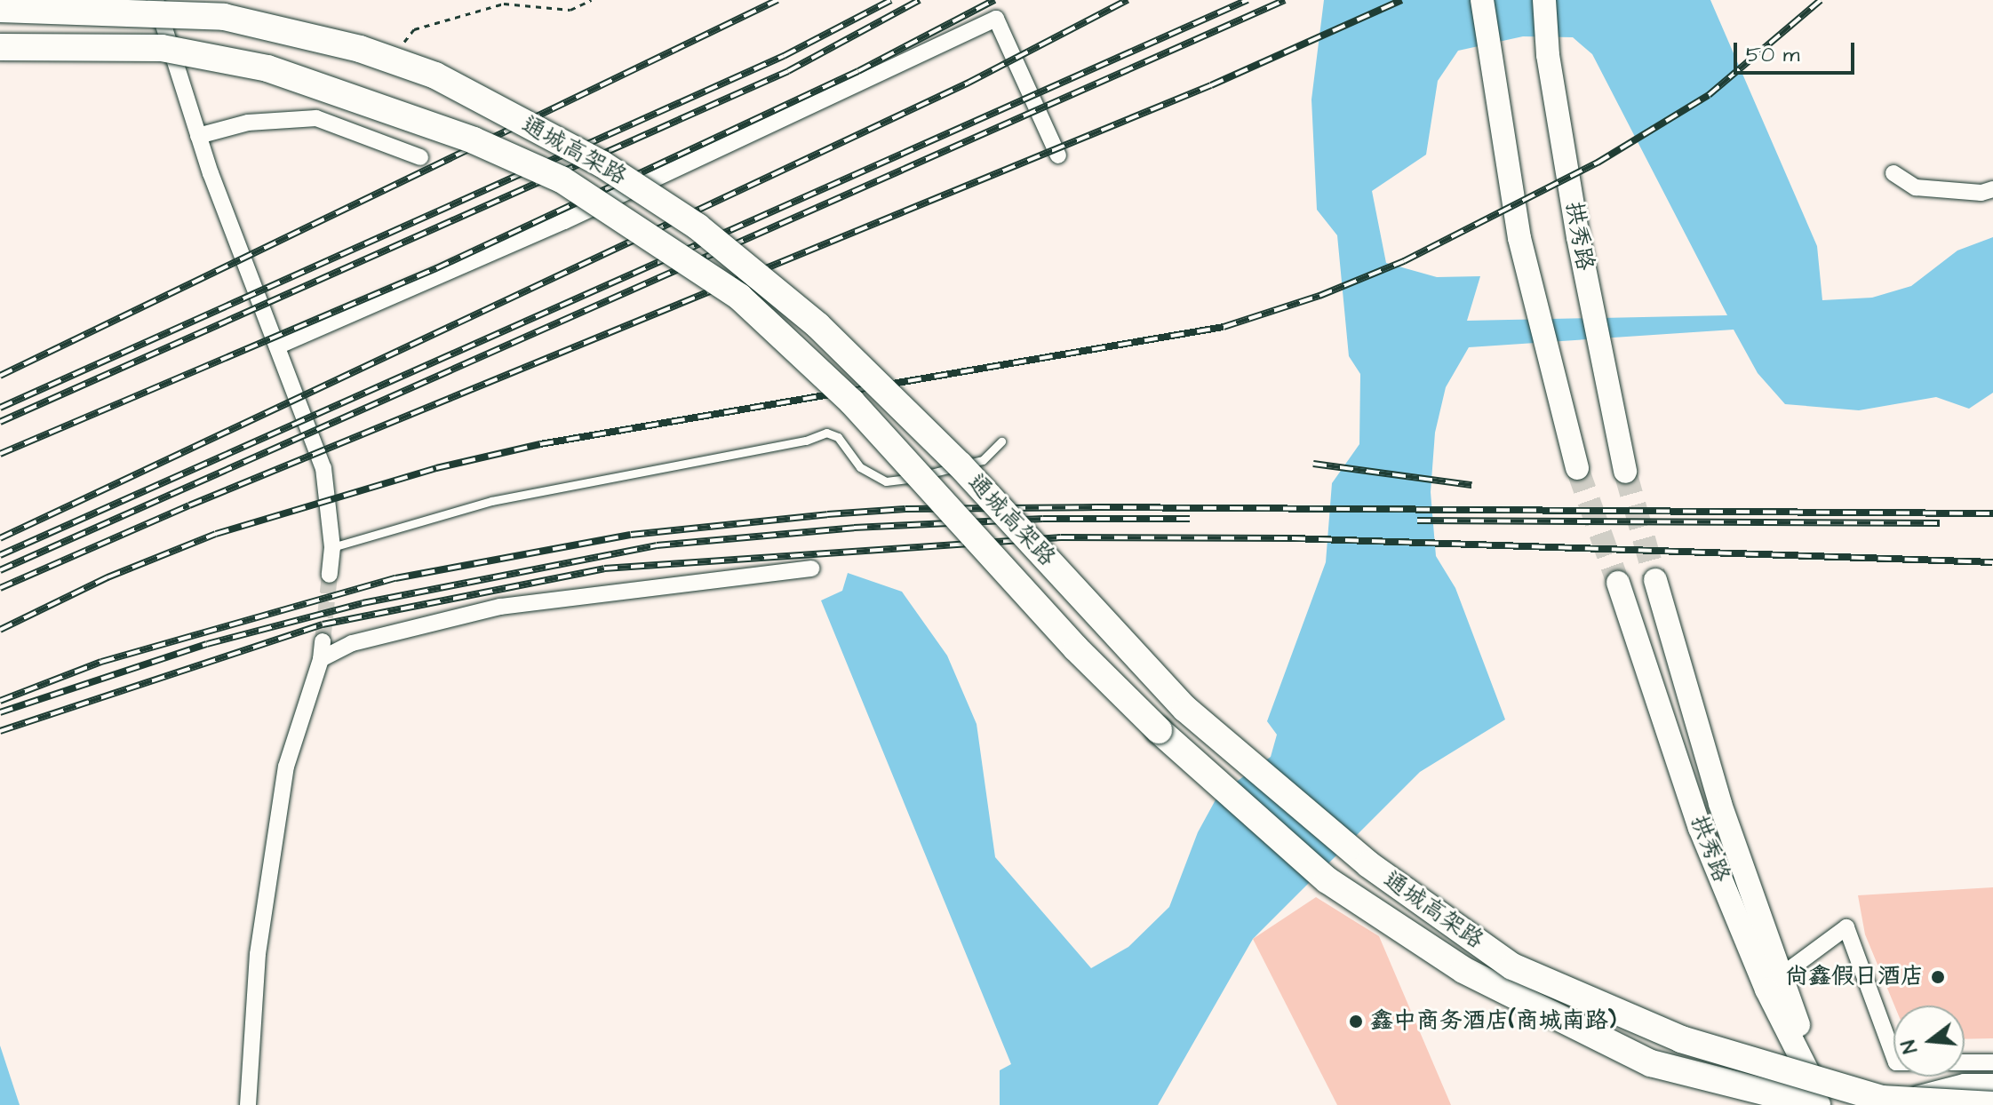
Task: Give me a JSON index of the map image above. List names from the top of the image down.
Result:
{
  "streets": {
    "highway": ["通城高架路"],
    "main road": ["拱秀路"]
  },
  "places": ["尚鑫假日酒店", "鑫中商务酒店(商城南路)"],
  "scale_bar": "50 m",
  "north": "left"
}
